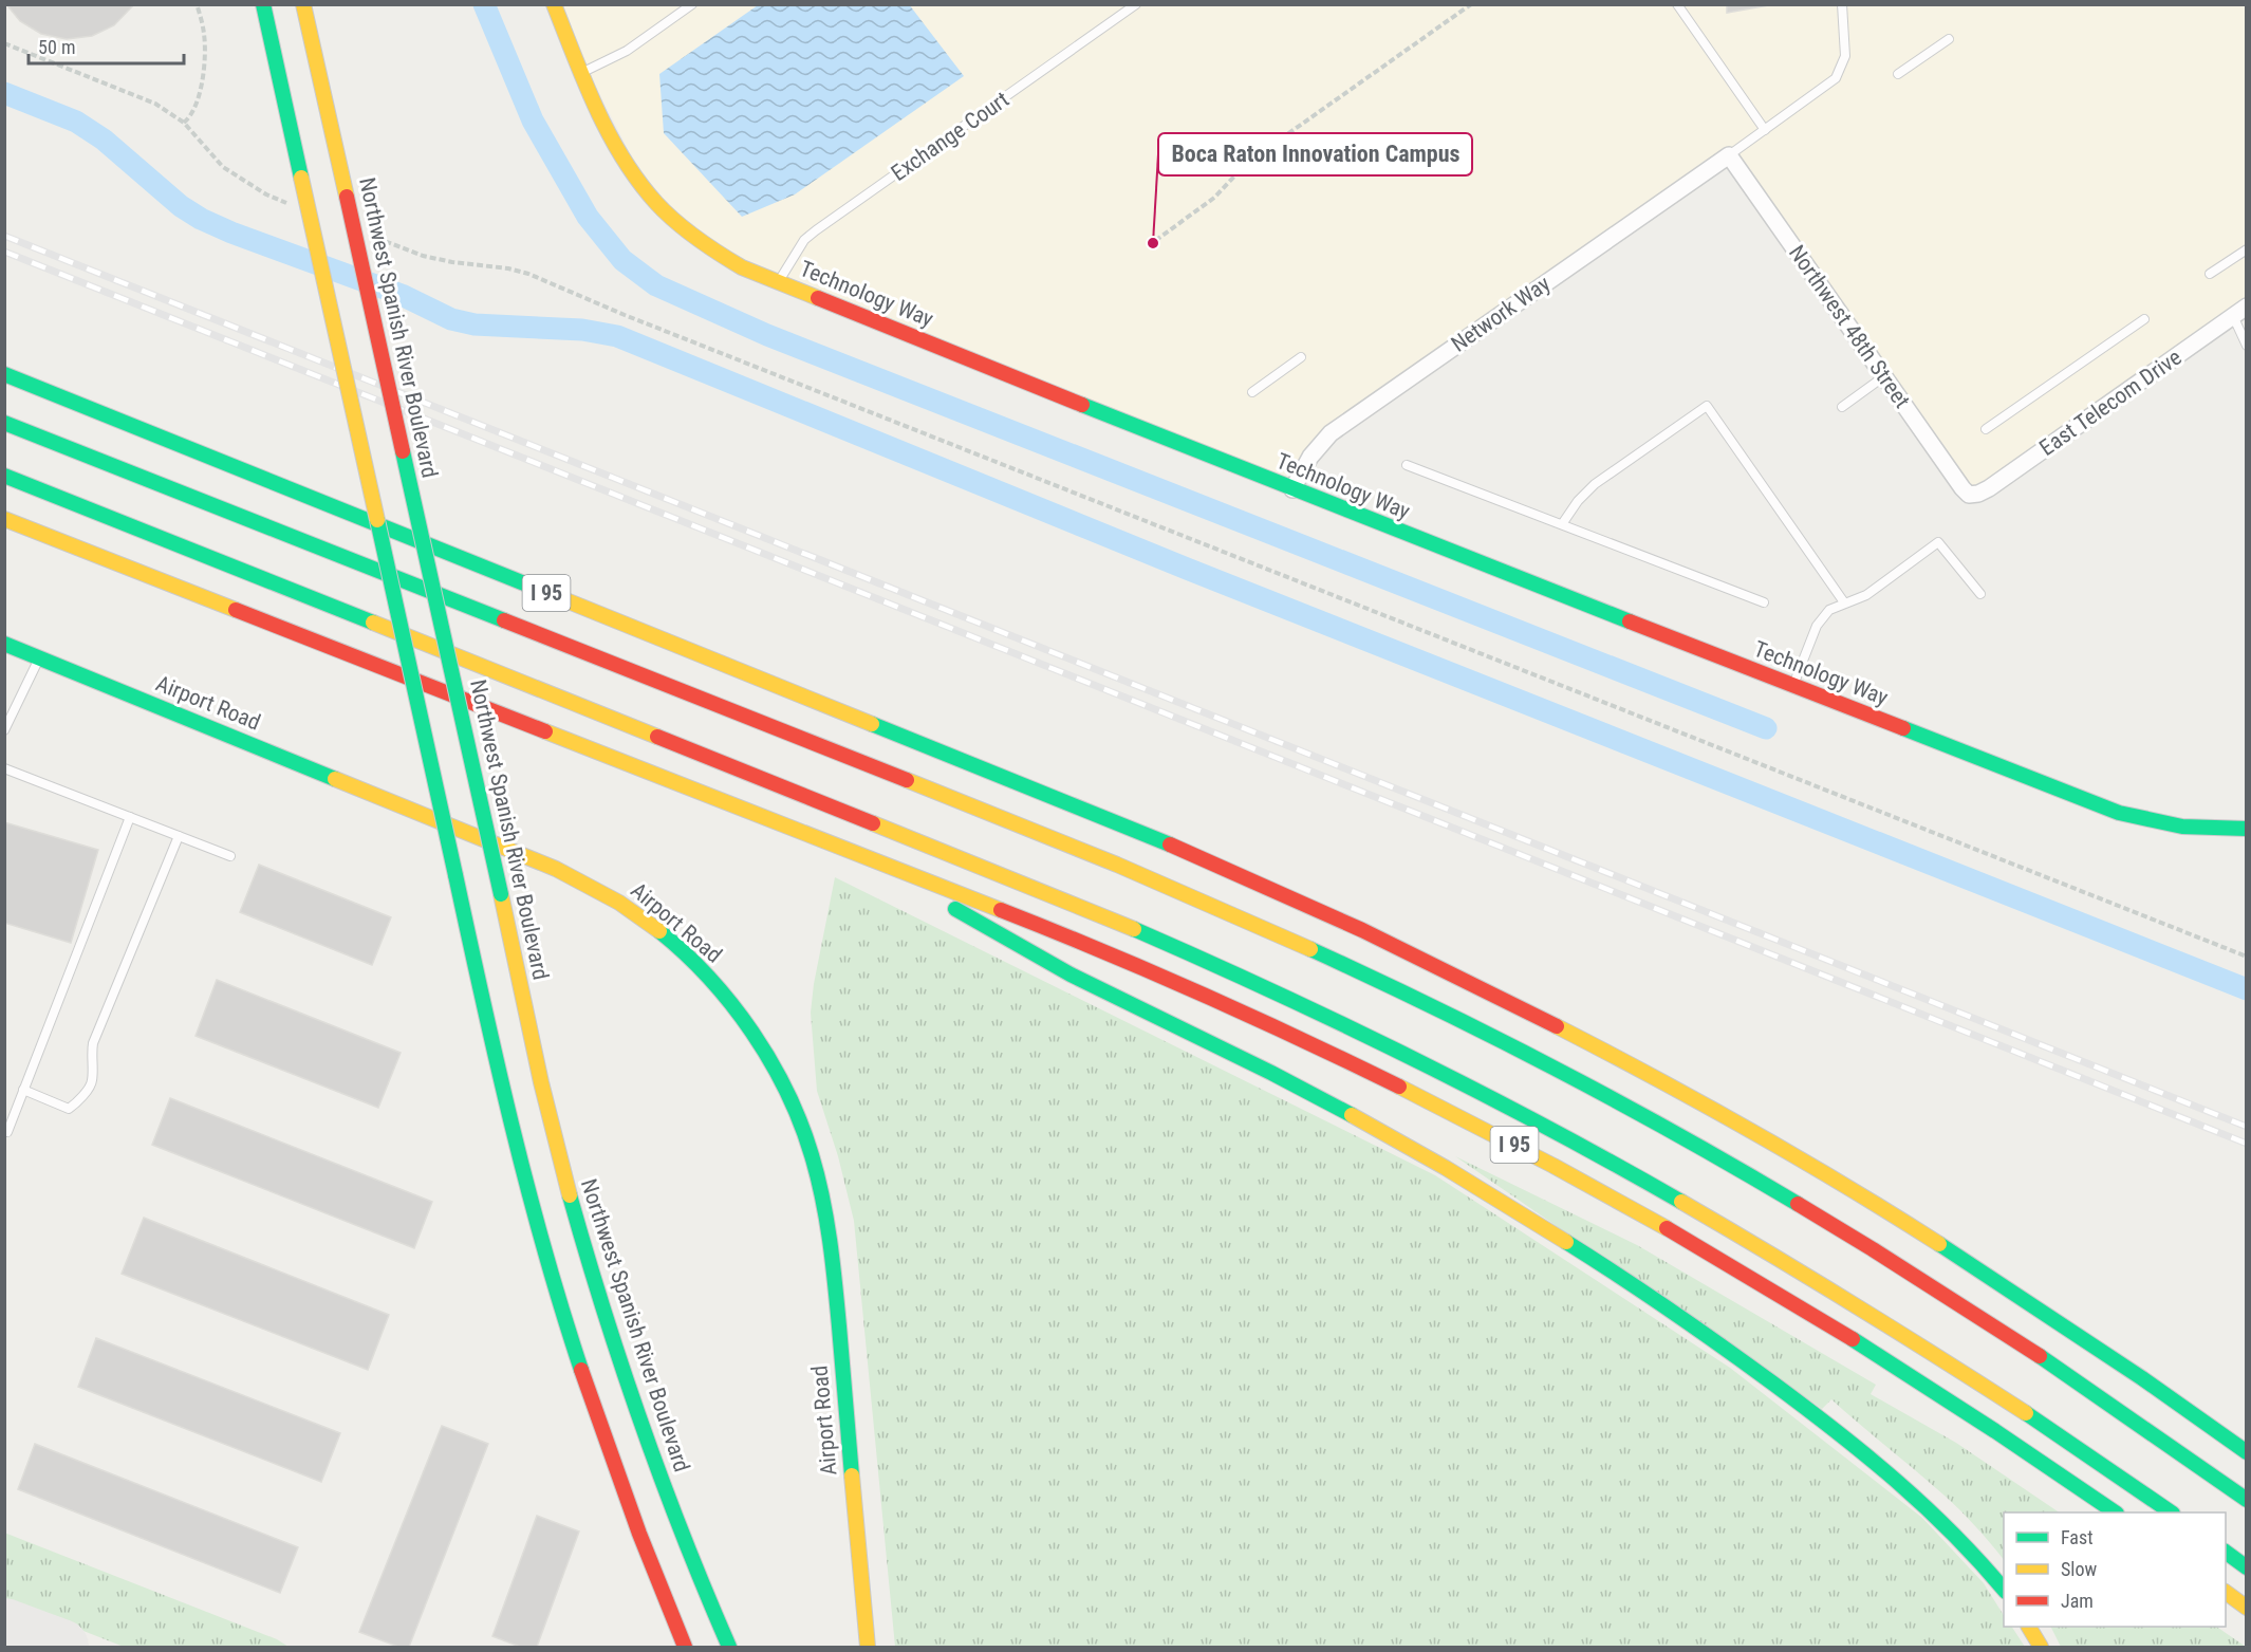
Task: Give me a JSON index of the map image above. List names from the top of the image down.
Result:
{
  "streets": {
    "main road": [
      "Technology Way",
      "Northwest Spanish River Boulevard",
      "I 95",
      "Airport Road"
    ],
    "street": ["Network Way", "Northwest 48th Street", "East Telecom Drive"],
    "lane": ["Exchange Court"]
  },
  "crossings": [
    ["Exchange Court", "Technology Way"],
    ["Technology Way", "Network Way"],
    ["Network Way", "Northwest 48th Street"],
    ["Northwest 48th Street", "East Telecom Drive"]
  ],
  "places": ["Boca Raton Innovation Campus"],
  "legend": ["Fast", "Slow", "Jam"],
  "scale_bar": "50 m"
}
